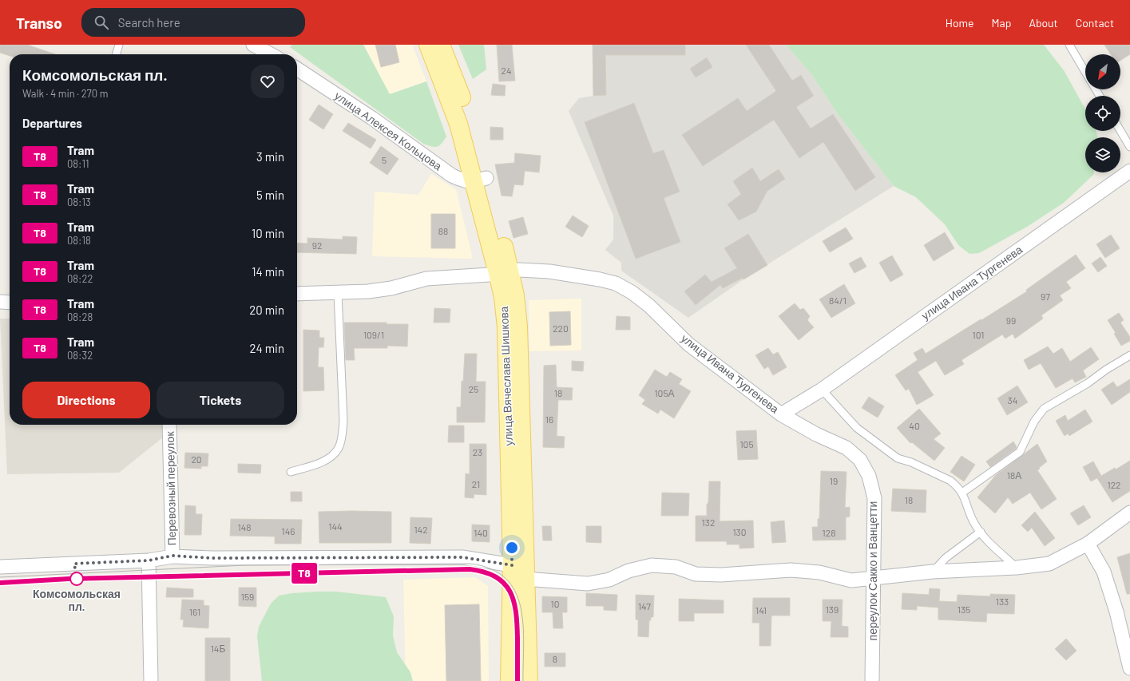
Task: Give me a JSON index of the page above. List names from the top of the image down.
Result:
{
  "streets": {
    "main road": ["улица Вячеслава Шишкова"],
    "street": [
      "улица Алексея Кольцова",
      "улица Ивана Тургенева",
      "Перевозный переулок",
      "переулок Сакко и Ванцетти"
    ]
  },
  "crossings": [
    ["улица Алексея Кольцова", "улица Вячеслава Шишкова"],
    ["улица Ивана Тургенева", "улица Вячеслава Шишкова"],
    ["улица Ивана Тургенева", "переулок Сакко и Ванцетти"]
  ],
  "places": ["Комсомольская пл."],
  "lines": ["tram line T8"],
  "house_numbers": [
    "24",
    "5",
    "88",
    "92",
    "97",
    "84/1",
    "99",
    "220",
    "109/1",
    "101",
    "25",
    "18",
    "105А",
    "34",
    "16",
    "40",
    "105",
    "23",
    "20",
    "18А",
    "19",
    "21",
    "122",
    "18",
    "132",
    "144",
    "148",
    "142",
    "146",
    "130",
    "140",
    "128",
    "159",
    "133",
    "10",
    "147",
    "139",
    "135",
    "141",
    "161",
    "14Б",
    "8"
  ],
  "north": "bottom left",
  "page": {
    "header": "Transo",
    "search": "Search here",
    "nav": [
      "Home",
      "Map",
      "About",
      "Contact"
    ],
    "on_map": "T8",
    "heading": [
      ["Комсомольская пл.", "Walk · 4 min · 270 m"],
      "Departures"
    ],
    "list": [
      {
        "mark": "T8",
        "name": "Tram",
        "note": "08:11",
        "value": "3 min"
      },
      {
        "mark": "T8",
        "name": "Tram",
        "note": "08:13",
        "value": "5 min"
      },
      {
        "mark": "T8",
        "name": "Tram",
        "note": "08:18",
        "value": "10 min"
      },
      {
        "mark": "T8",
        "name": "Tram",
        "note": "08:22",
        "value": "14 min"
      },
      {
        "mark": "T8",
        "name": "Tram",
        "note": "08:28",
        "value": "20 min"
      },
      {
        "mark": "T8",
        "name": "Tram",
        "note": "08:32",
        "value": "24 min"
      }
    ],
    "buttons": ["Directions", "Tickets"]
  }
}
